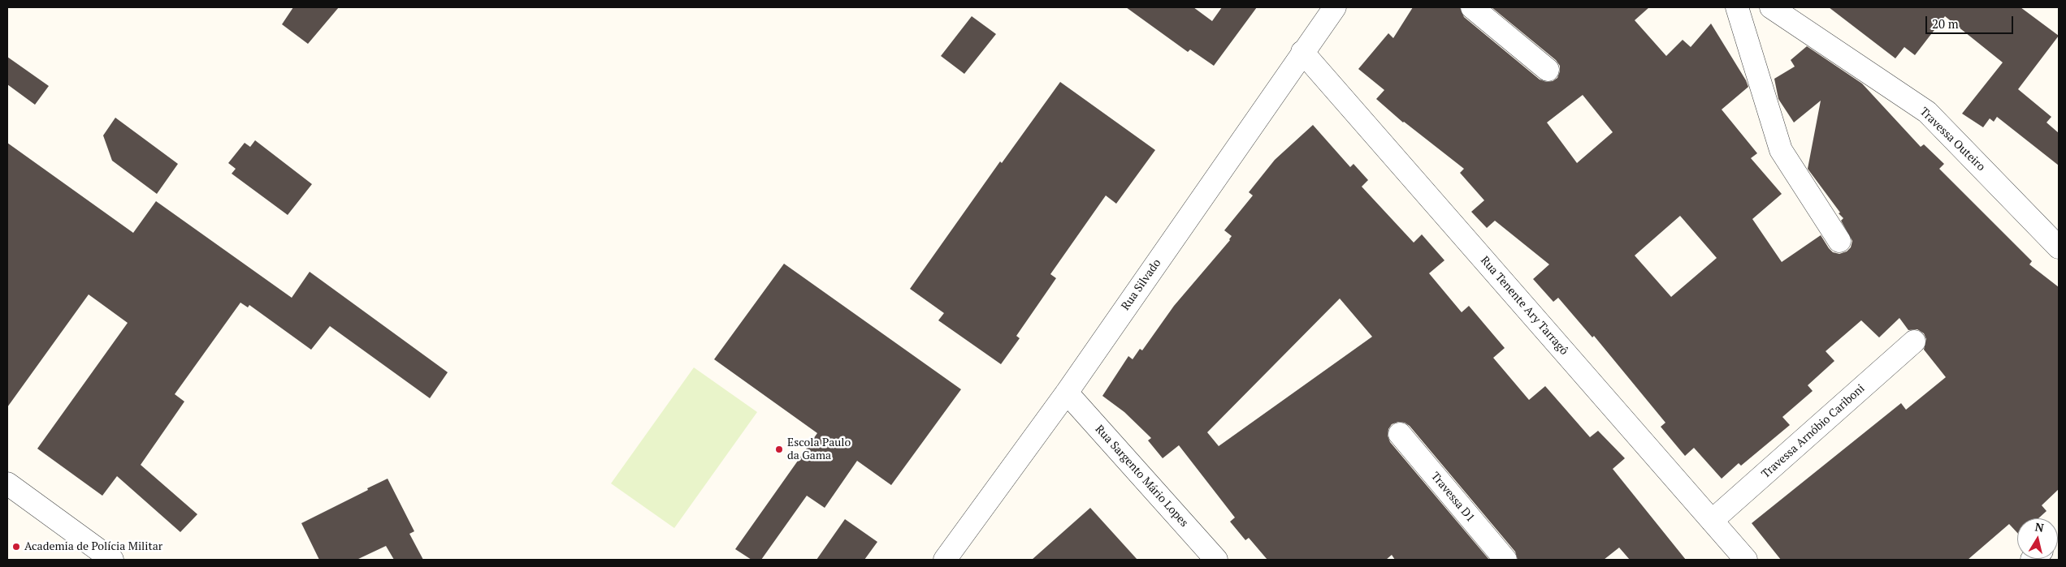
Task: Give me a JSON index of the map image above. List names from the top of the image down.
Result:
{
  "streets": {
    "street": [
      "Travessa Outeiro",
      "Rua Silvado",
      "Rua Tenente Ary Tarragô",
      "Travessa Arnóbio Cariboni",
      "Rua Sargento Mário Lopes",
      "Travessa D1"
    ]
  },
  "crossings": [
    ["Rua Silvado", "Rua Tenente Ary Tarragô"],
    ["Rua Silvado", "Rua Sargento Mário Lopes"],
    ["Rua Tenente Ary Tarragô", "Travessa Arnóbio Cariboni"]
  ],
  "places": ["Escola Paulo da Gama", "Academia de Polícia Militar"],
  "scale_bar": "20 m",
  "north": "top"
}
